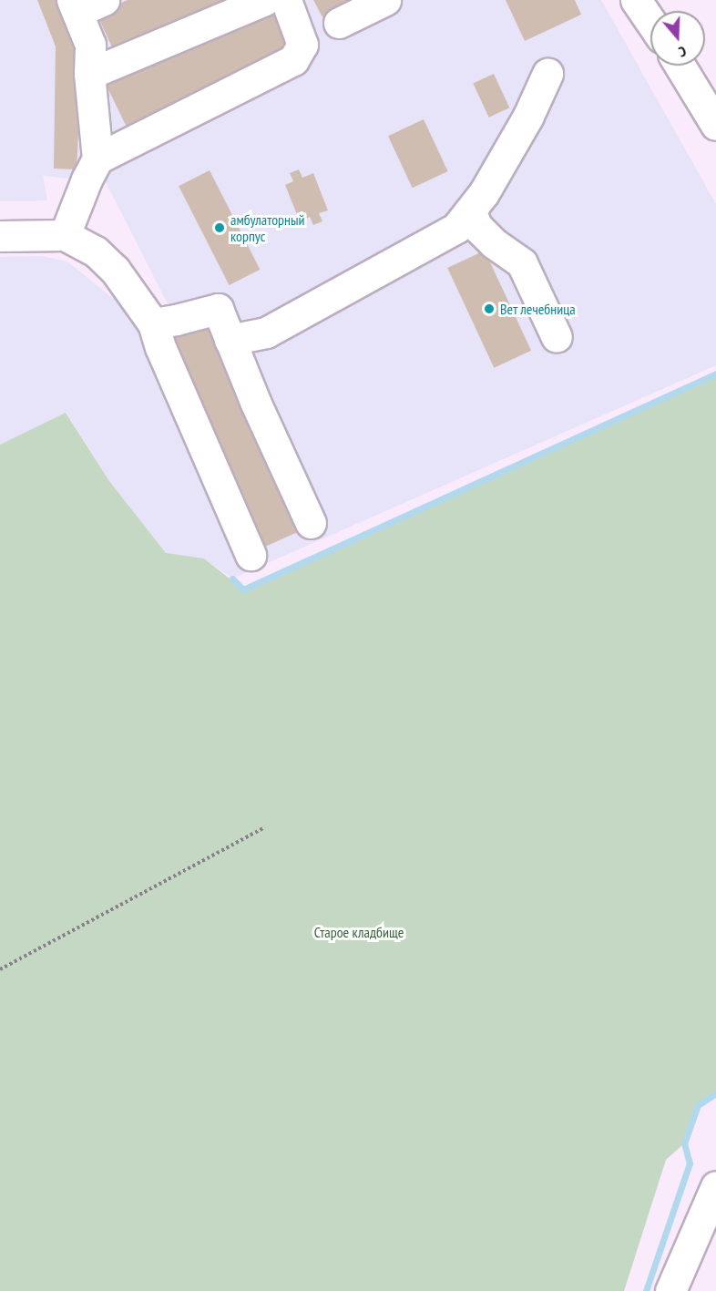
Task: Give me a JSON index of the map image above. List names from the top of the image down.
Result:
{
  "parks": ["Старое кладбище"],
  "places": ["амбулаторный корпус", "Вет лечебница"],
  "north": "bottom"
}
